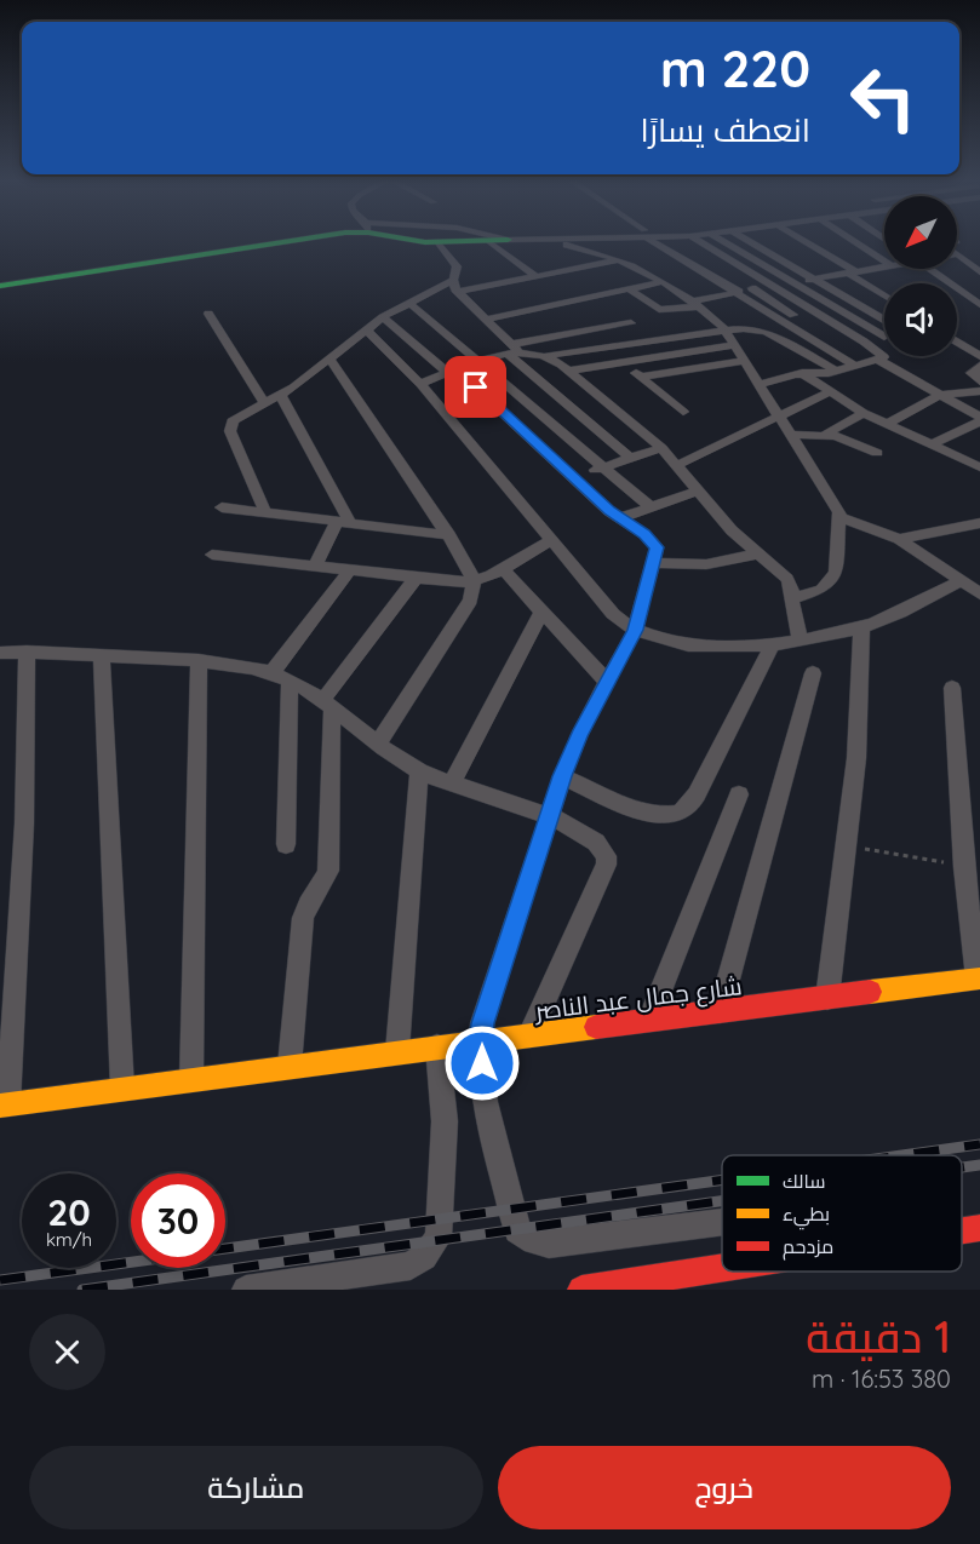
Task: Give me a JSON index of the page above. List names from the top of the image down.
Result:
{
  "streets": {
    "main road": ["شارع جمال عبد الناصر"]
  },
  "legend": ["سالك", "بطيء", "مزدحم"],
  "north": "bottom left",
  "page": {
    "turn": ["220 m", "انعطف يسارًا"],
    "speed": "20 km/h",
    "limit": "30",
    "heading": ["1 دقيقة", "380 m · 16:53"],
    "buttons": ["خروج", "مشاركة"]
  }
}
